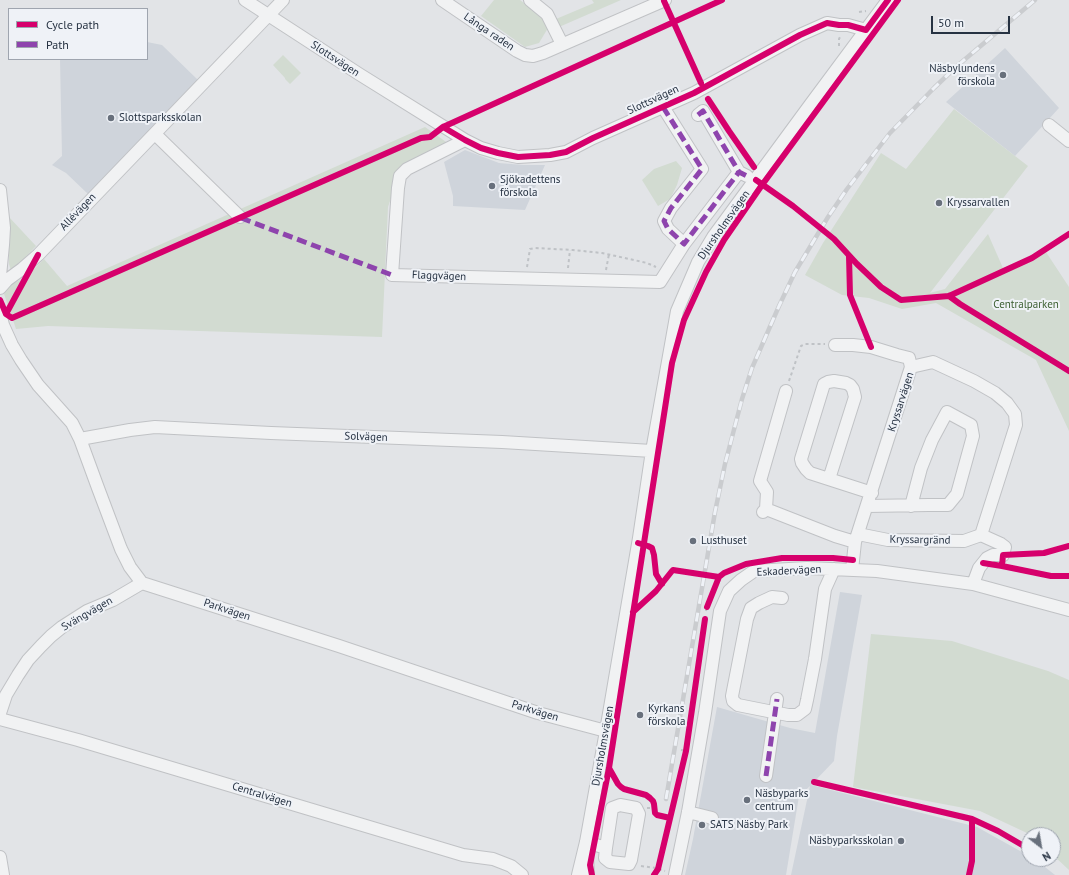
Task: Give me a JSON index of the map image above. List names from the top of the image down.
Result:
{
  "streets": {
    "street": [
      "Långa raden",
      "Slottsvägen",
      "Allévägen",
      "Djursholmsvägen",
      "Flaggvägen",
      "Kryssarvägen",
      "Solvägen",
      "Kryssargränd",
      "Eskadervägen",
      "Parkvägen",
      "Svängvägen",
      "Centralvägen"
    ]
  },
  "crossings": [
    ["Slottsvägen", "Allévägen"],
    ["Slottsvägen", "Djursholmsvägen"],
    ["Slottsvägen", "Flaggvägen"],
    ["Djursholmsvägen", "Solvägen"],
    ["Djursholmsvägen", "Parkvägen"],
    ["Kryssarvägen", "Kryssargränd"],
    ["Kryssarvägen", "Eskadervägen"],
    ["Parkvägen", "Svängvägen"]
  ],
  "parks": ["Centralparken"],
  "places": [
    "Näsbylundens förskola",
    "Slottsparksskolan",
    "Sjökadettens förskola",
    "Kryssarvallen",
    "Lusthuset",
    "Kyrkans förskola",
    "Näsbyparks centrum",
    "SATS Näsby Park",
    "Näsbyparksskolan"
  ],
  "legend": ["Cycle path", "Path"],
  "scale_bar": "50 m",
  "north": "bottom right"
}
